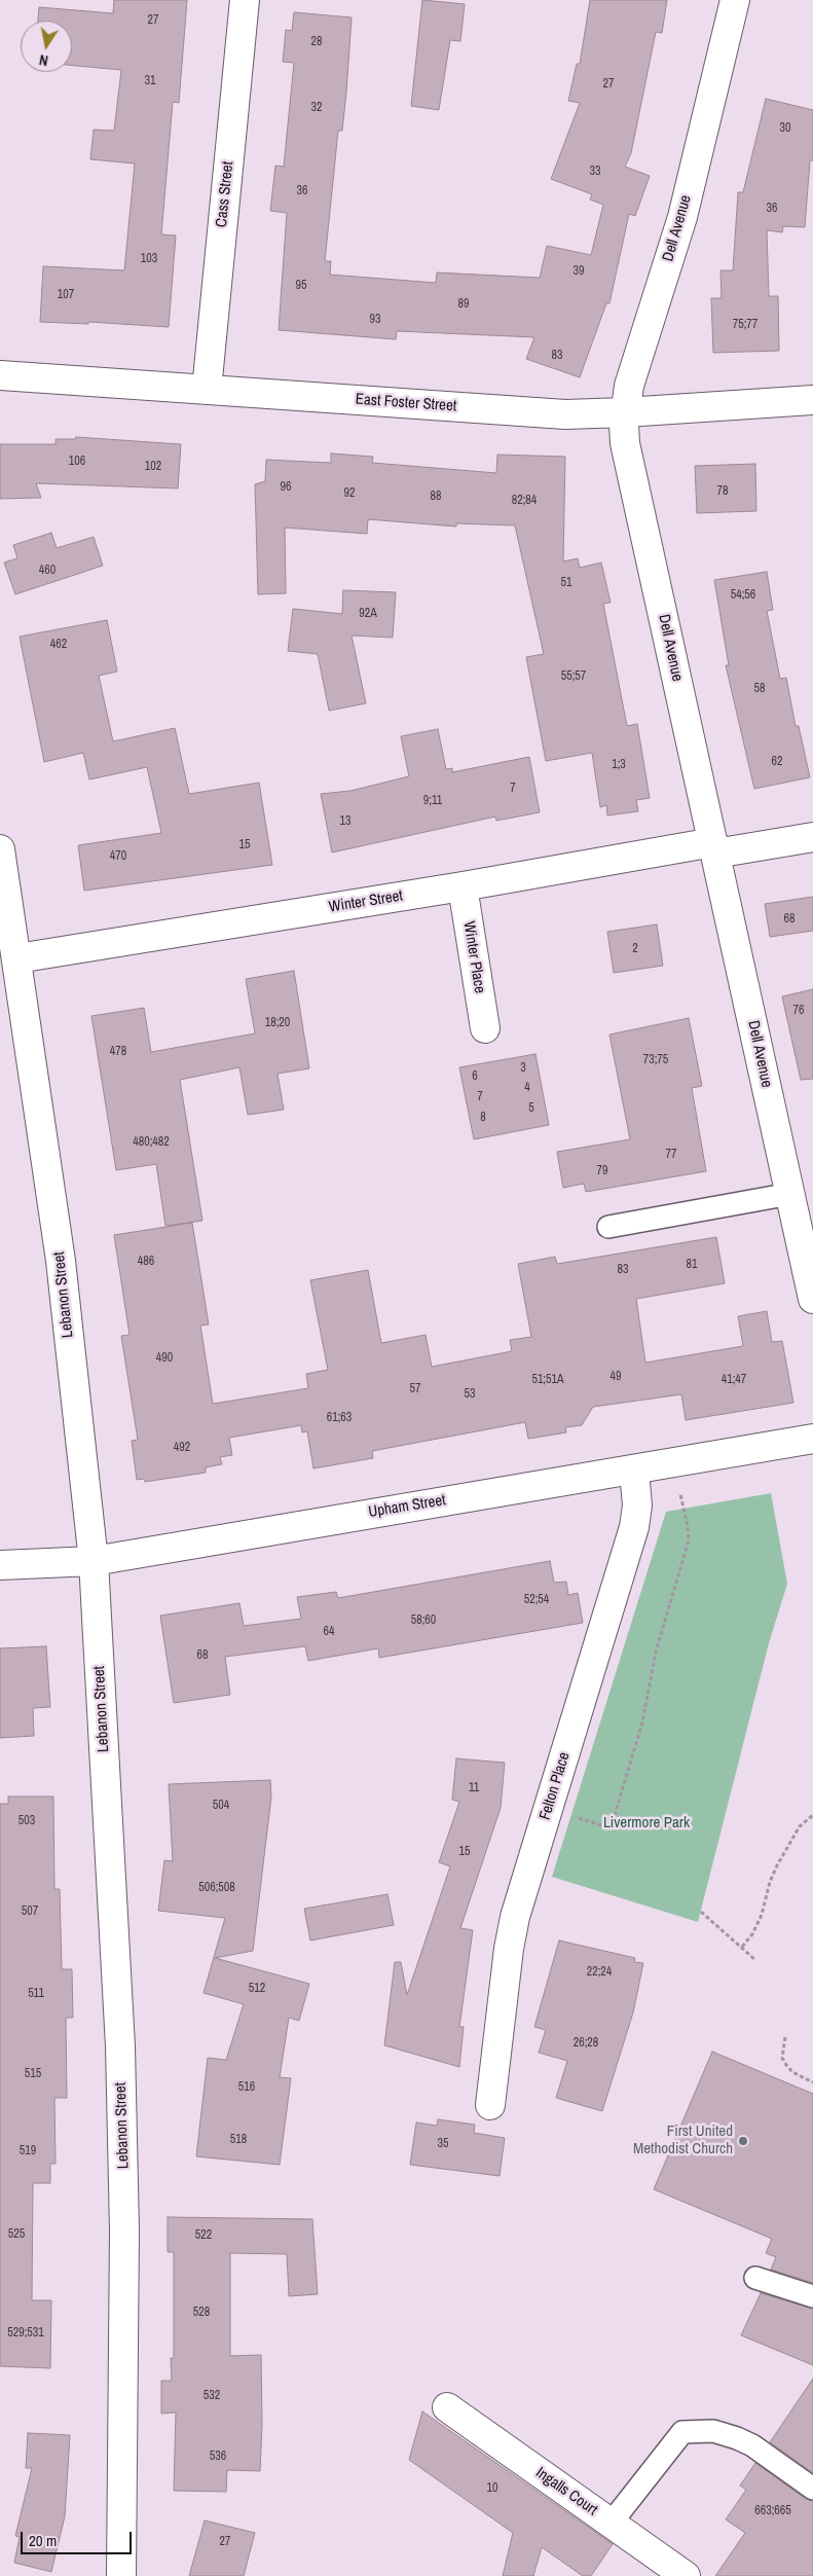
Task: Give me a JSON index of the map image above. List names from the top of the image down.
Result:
{
  "streets": {
    "street": [
      "Cass Street",
      "Dell Avenue",
      "East Foster Street",
      "Winter Street",
      "Winter Place",
      "Lebanon Street",
      "Upham Street",
      "Felton Place",
      "Ingalls Court"
    ]
  },
  "crossings": [
    ["Cass Street", "East Foster Street"],
    ["Dell Avenue", "East Foster Street"],
    ["Dell Avenue", "Winter Street"],
    ["Winter Street", "Winter Place"],
    ["Winter Street", "Lebanon Street"],
    ["Lebanon Street", "Upham Street"],
    ["Upham Street", "Felton Place"]
  ],
  "parks": ["Livermore Park"],
  "places": ["First United Methodist Church"],
  "house_numbers": [
    "27",
    "28",
    "31",
    "27",
    "32",
    "30",
    "33",
    "36",
    "36",
    "103",
    "39",
    "95",
    "107",
    "89",
    "93",
    "75;77",
    "83",
    "106",
    "102",
    "96",
    "78",
    "92",
    "88",
    "82;84",
    "460",
    "51",
    "54;56",
    "92A",
    "462",
    "55;57",
    "58",
    "62",
    "1;3",
    "7",
    "9;11",
    "13",
    "15",
    "470",
    "68",
    "2",
    "76",
    "18;20",
    "478",
    "73;75",
    "3",
    "6",
    "4",
    "7",
    "5",
    "8",
    "480;482",
    "77",
    "79",
    "486",
    "81",
    "83",
    "490",
    "49",
    "51;51A",
    "41;47",
    "57",
    "53",
    "61;63",
    "492",
    "52;54",
    "58;60",
    "64",
    "68",
    "11",
    "504",
    "503",
    "15",
    "506;508",
    "507",
    "22;24",
    "512",
    "511",
    "26;28",
    "515",
    "516",
    "518",
    "35",
    "519",
    "525",
    "522",
    "528",
    "529;531",
    "532",
    "536",
    "10",
    "663;665",
    "27"
  ],
  "scale_bar": "20 m",
  "north": "bottom"
}
